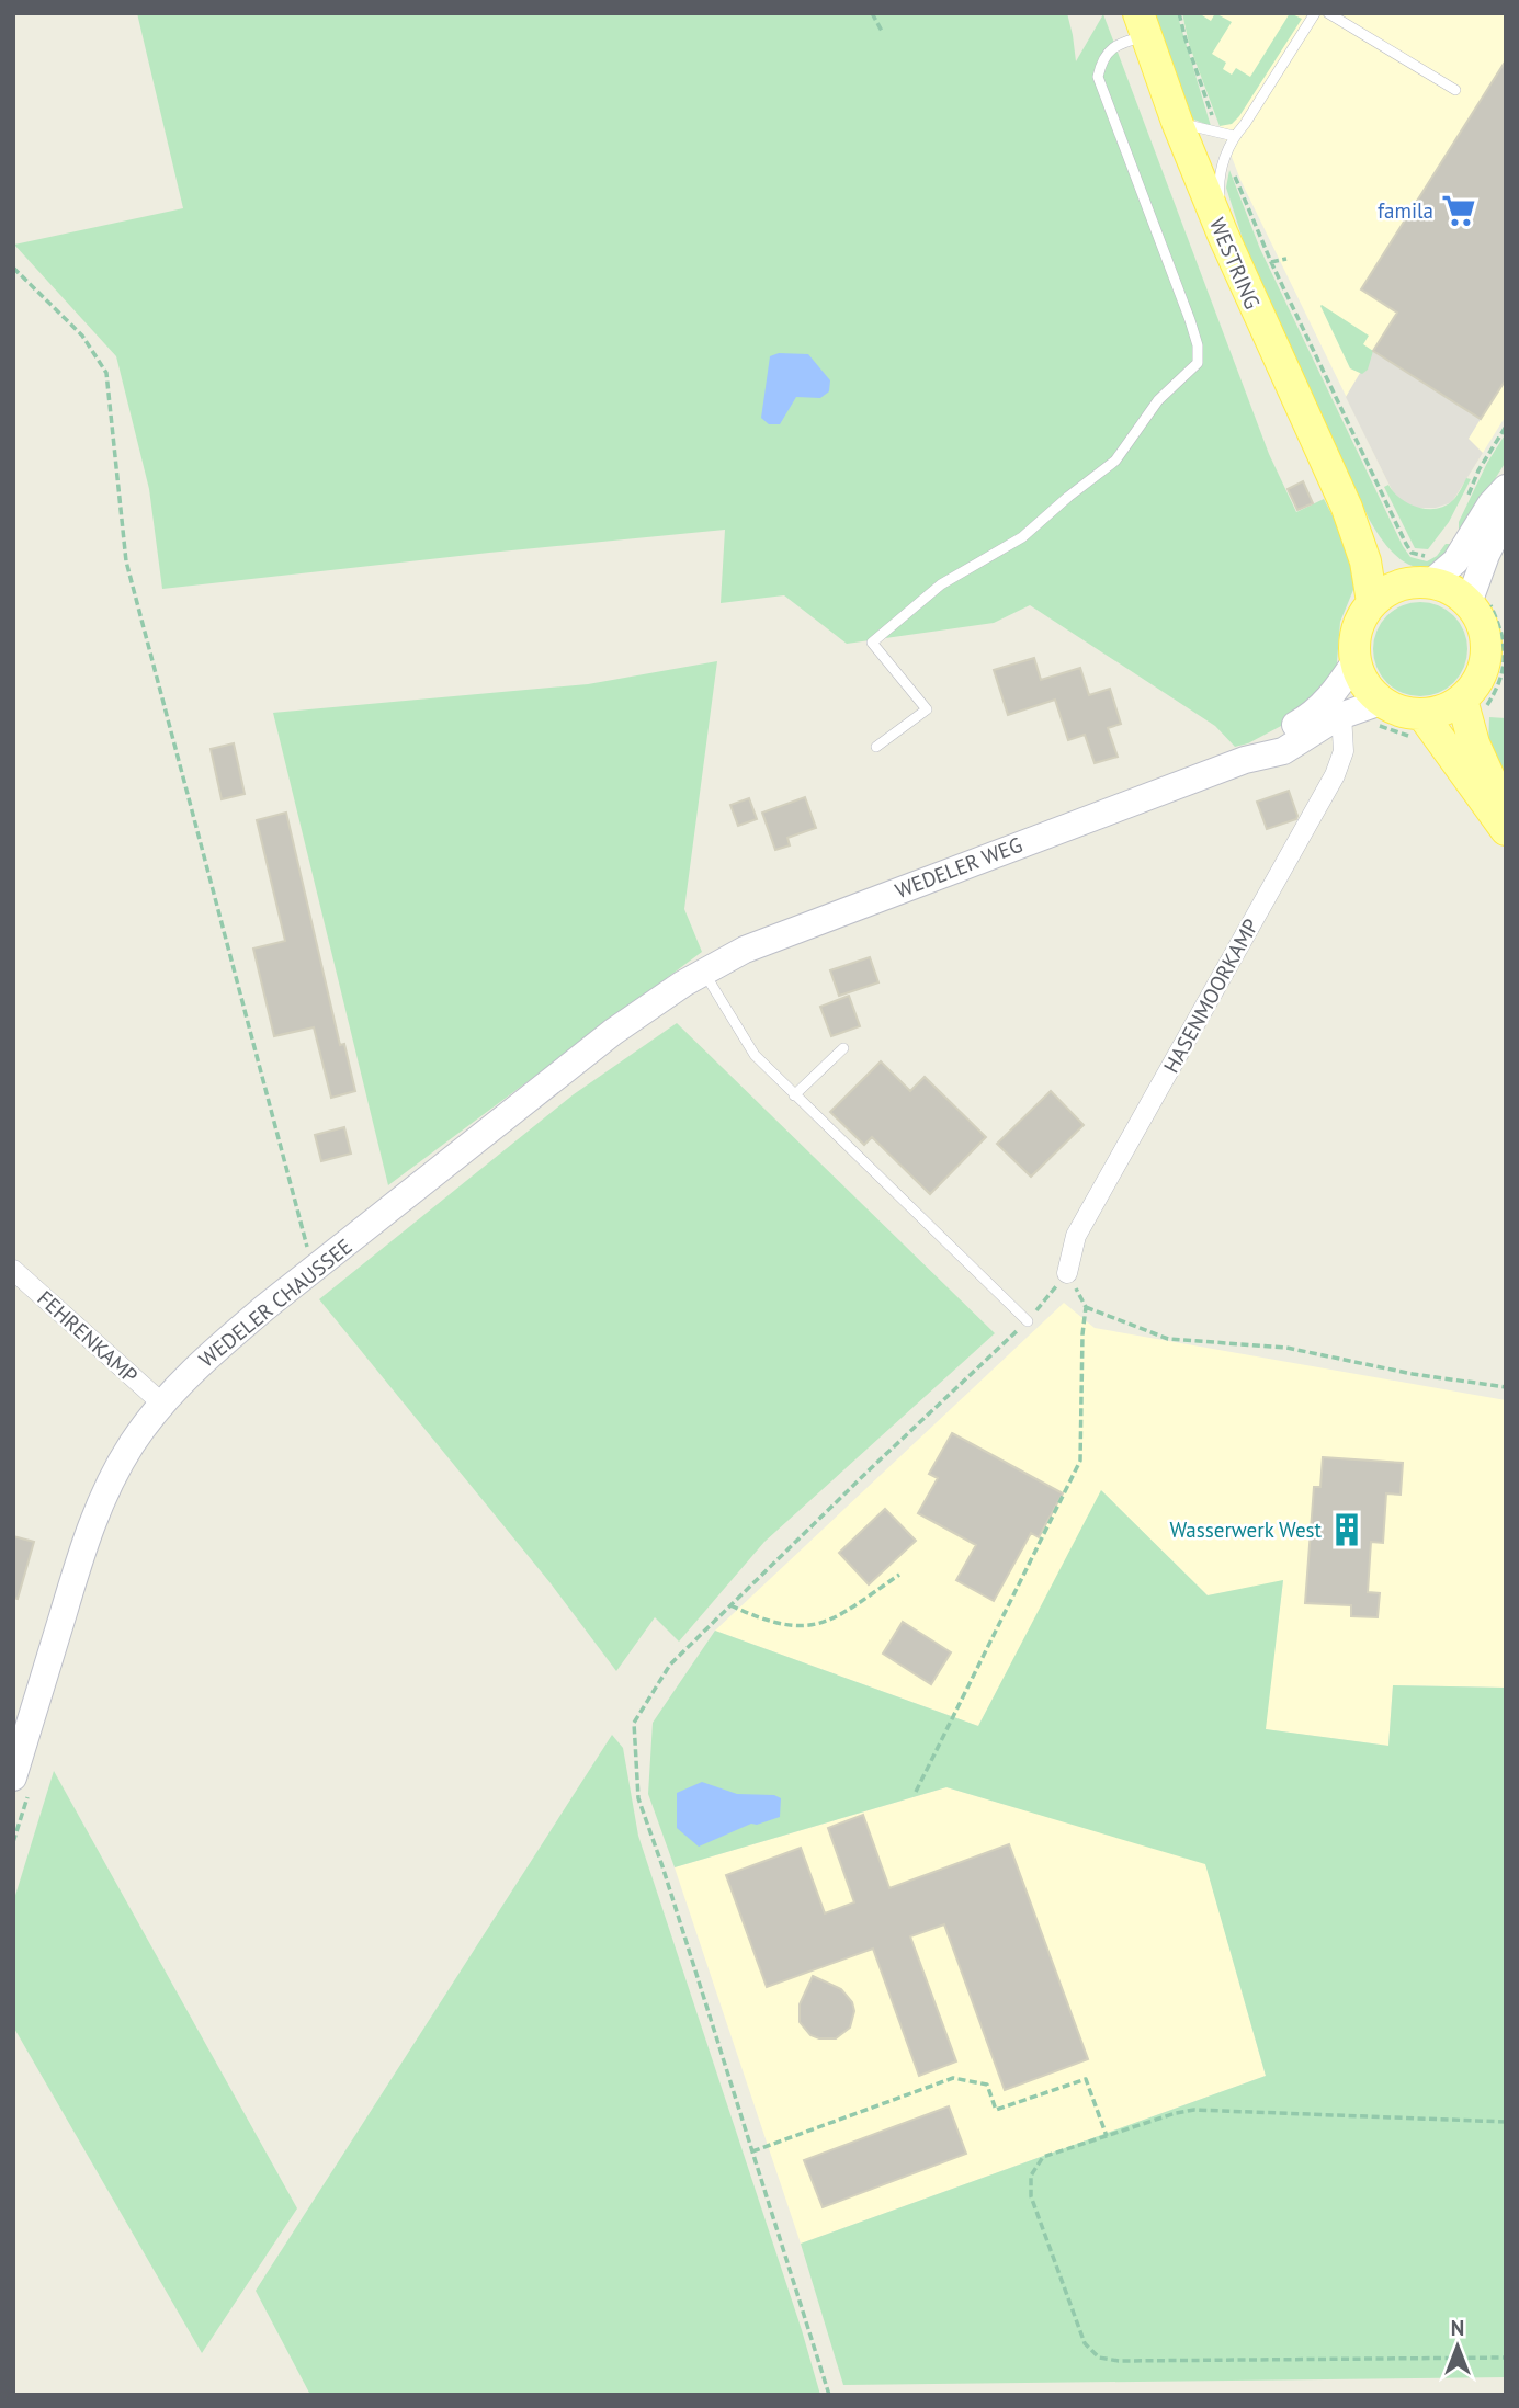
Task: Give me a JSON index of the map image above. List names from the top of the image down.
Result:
{
  "streets": {
    "main road": ["WESTRING", "WEDELER WEG", "WEDELER CHAUSSEE"],
    "street": ["HASENMOORKAMP", "FEHRENKAMP"]
  },
  "crossings": [
    ["WESTRING", "WEDELER WEG"],
    ["WEDELER WEG", "HASENMOORKAMP"],
    ["WEDELER WEG", "WEDELER CHAUSSEE"],
    ["WEDELER CHAUSSEE", "FEHRENKAMP"]
  ],
  "places": {
    "supermarket": ["famila"],
    "building": ["Wasserwerk West"]
  },
  "north": "top"
}
